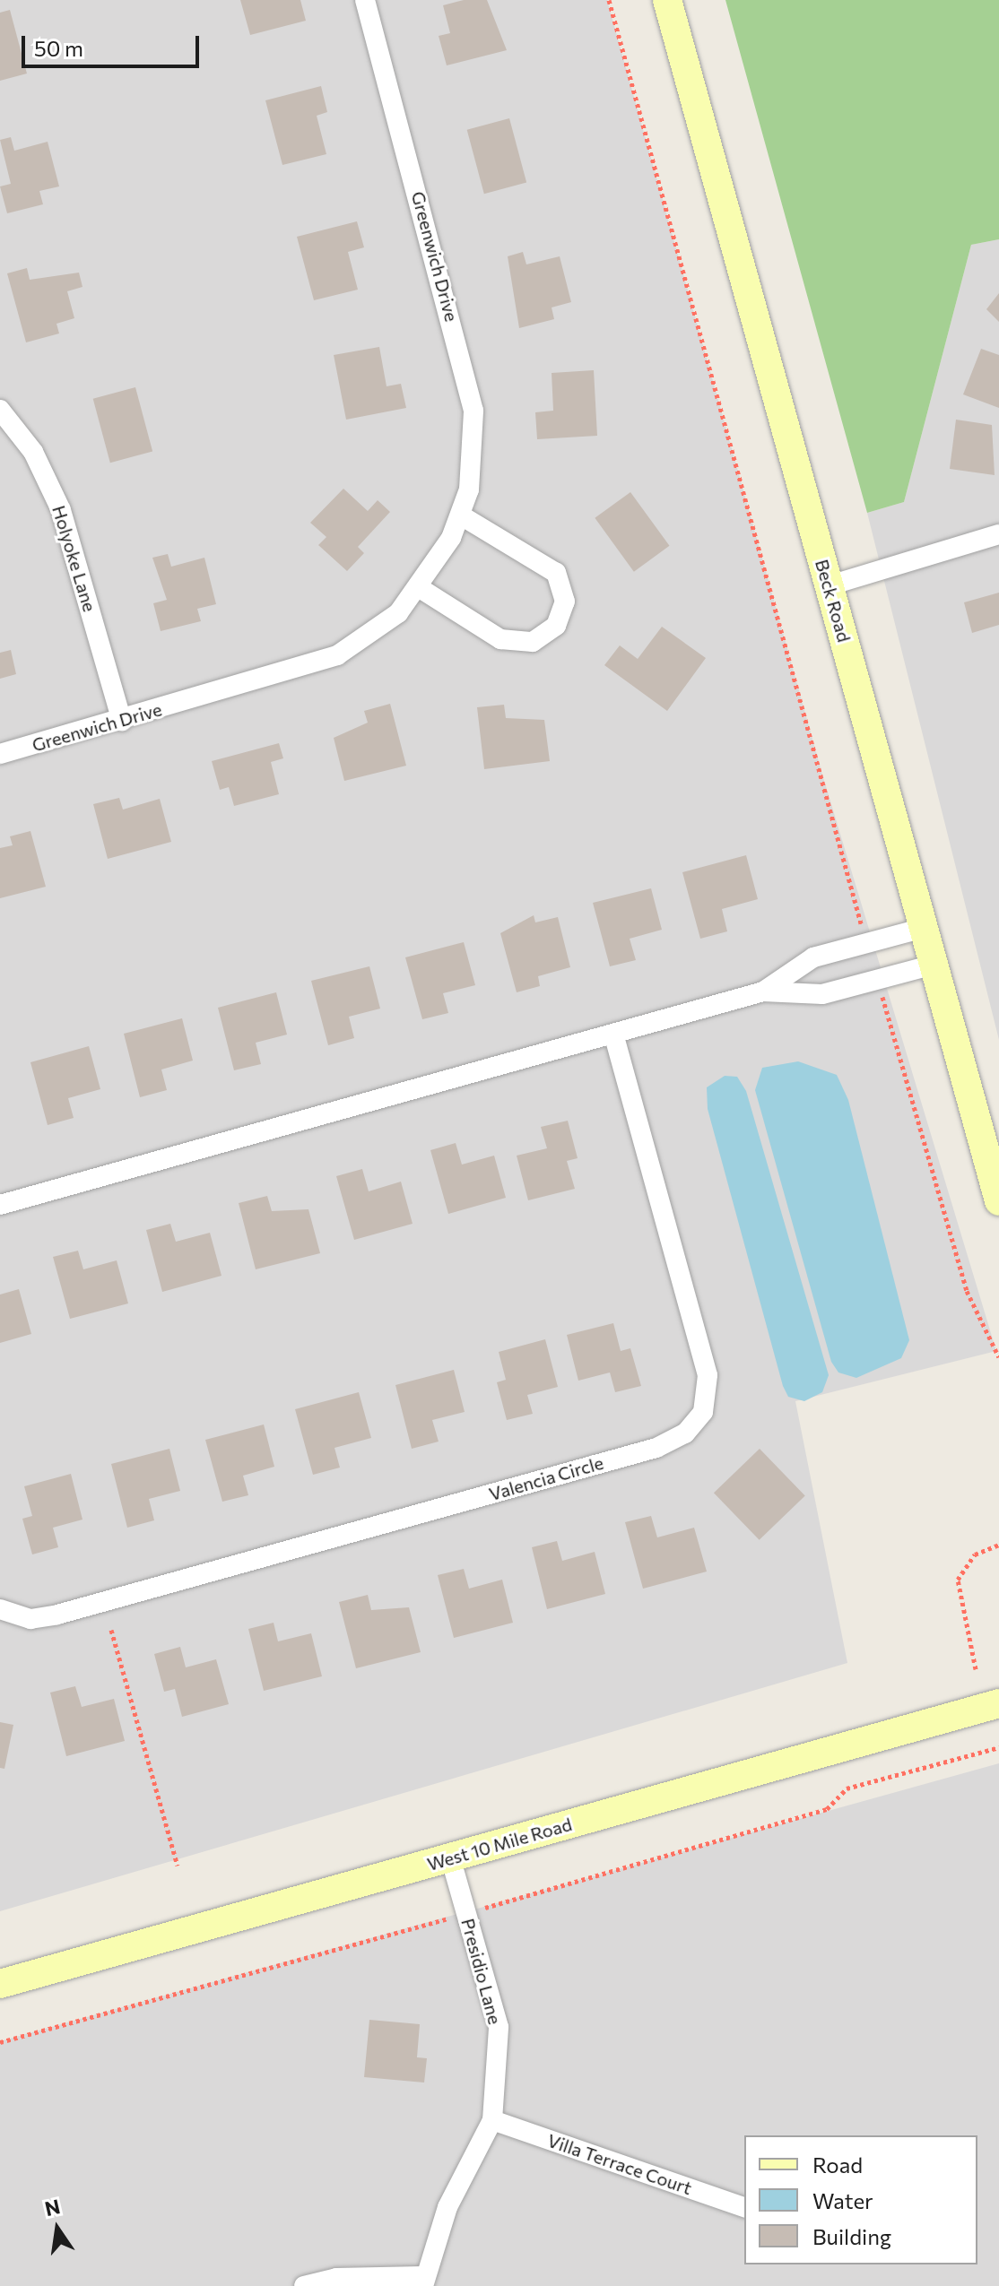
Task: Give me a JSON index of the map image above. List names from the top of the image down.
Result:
{
  "streets": {
    "main road": ["Beck Road", "West 10 Mile Road"],
    "street": [
      "Greenwich Drive",
      "Holyoke Lane",
      "Valencia Circle",
      "Presidio Lane",
      "Villa Terrace Court"
    ]
  },
  "crossings": [
    ["Greenwich Drive", "Holyoke Lane"],
    ["West 10 Mile Road", "Presidio Lane"],
    ["Presidio Lane", "Villa Terrace Court"]
  ],
  "legend": ["Road", "Water", "Building"],
  "scale_bar": "50 m",
  "north": "top"
}
